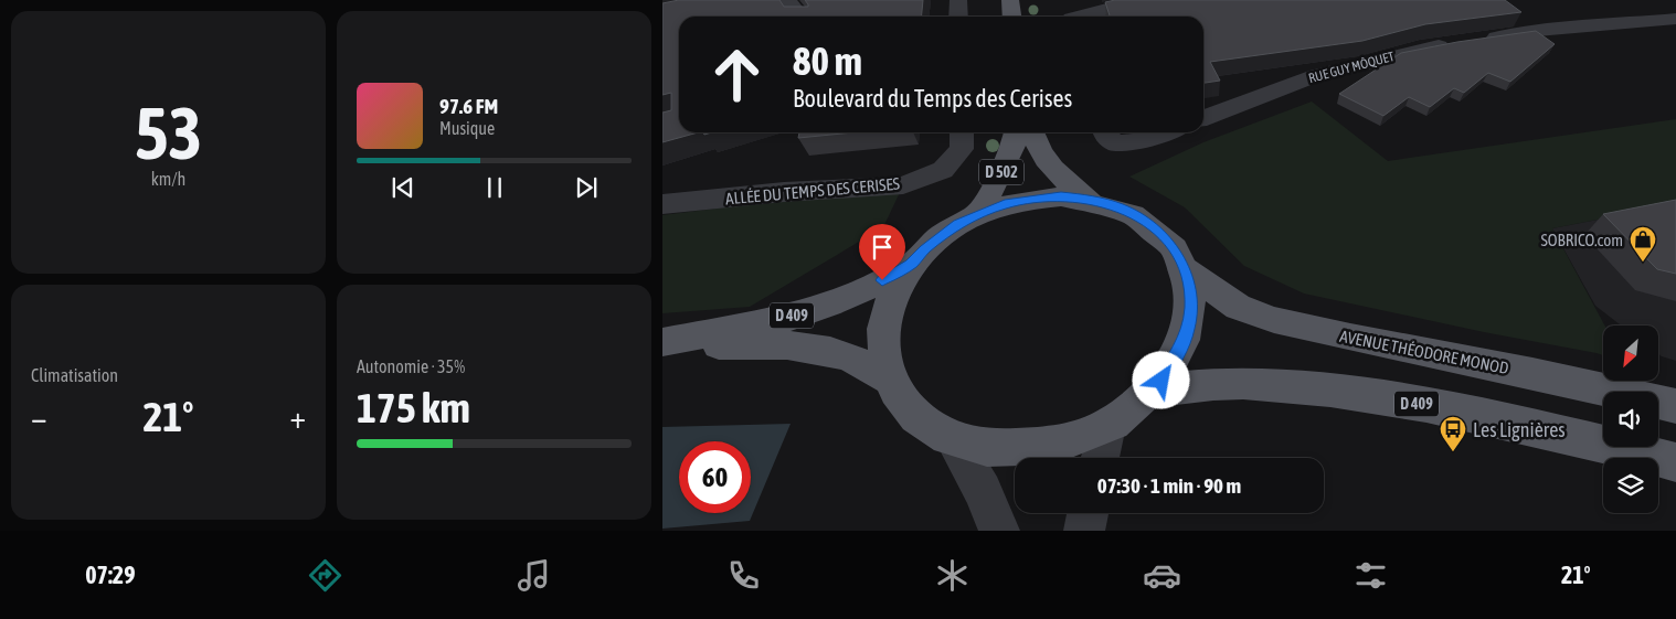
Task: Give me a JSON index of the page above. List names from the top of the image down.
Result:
{
  "streets": {
    "main road": ["D 502", "D 409", "AVENUE THÉODORE MONOD"],
    "street": ["RUE GUY MÔQUET", "ALLÉE DU TEMPS DES CERISES"]
  },
  "places": {
    "shop": ["SOBRICO.com"],
    "bus stop": ["Les Lignières"]
  },
  "north": "bottom left",
  "page": {
    "tile": [
      ["53", "km/h"],
      "Climatisation",
      ["Autonomie · 35%", "175 km"]
    ],
    "turn": ["80 m", "Boulevard du Temps des Cerises"],
    "song": ["97.6 FM", "Musique"],
    "heat": ["−", "21°", "+"],
    "limit": "60",
    "trip": "07:30 · 1 min · 90 m",
    "tabs": ["07:29", "21°"]
  }
}
